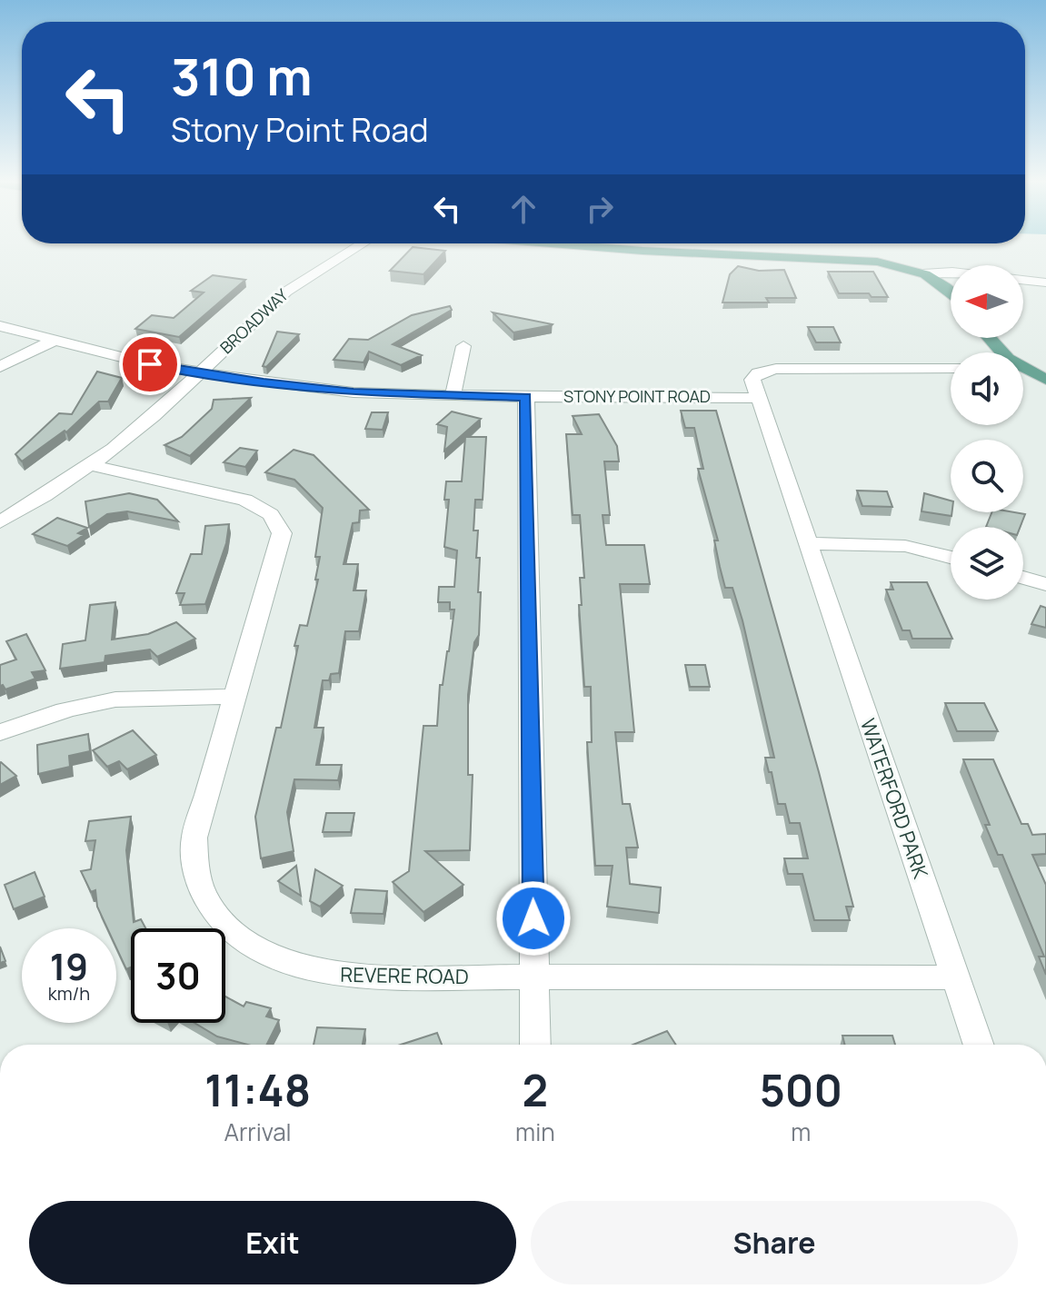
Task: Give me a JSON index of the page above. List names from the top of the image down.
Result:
{
  "streets": {
    "street": [
      "BROADWAY",
      "STONY POINT ROAD",
      "WATERFORD PARK",
      "REVERE ROAD"
    ]
  },
  "crossings": [
    ["BROADWAY", "STONY POINT ROAD"],
    ["BROADWAY", "REVERE ROAD"],
    ["STONY POINT ROAD", "WATERFORD PARK"],
    ["WATERFORD PARK", "REVERE ROAD"]
  ],
  "north": "left",
  "page": {
    "turn": ["310 m", "Stony Point Road"],
    "speed": "19 km/h",
    "limit": "30",
    "eta": [
      "11:48",
      "Arrival",
      "2",
      "min",
      "500",
      "m"
    ],
    "buttons": ["Exit", "Share"]
  }
}
